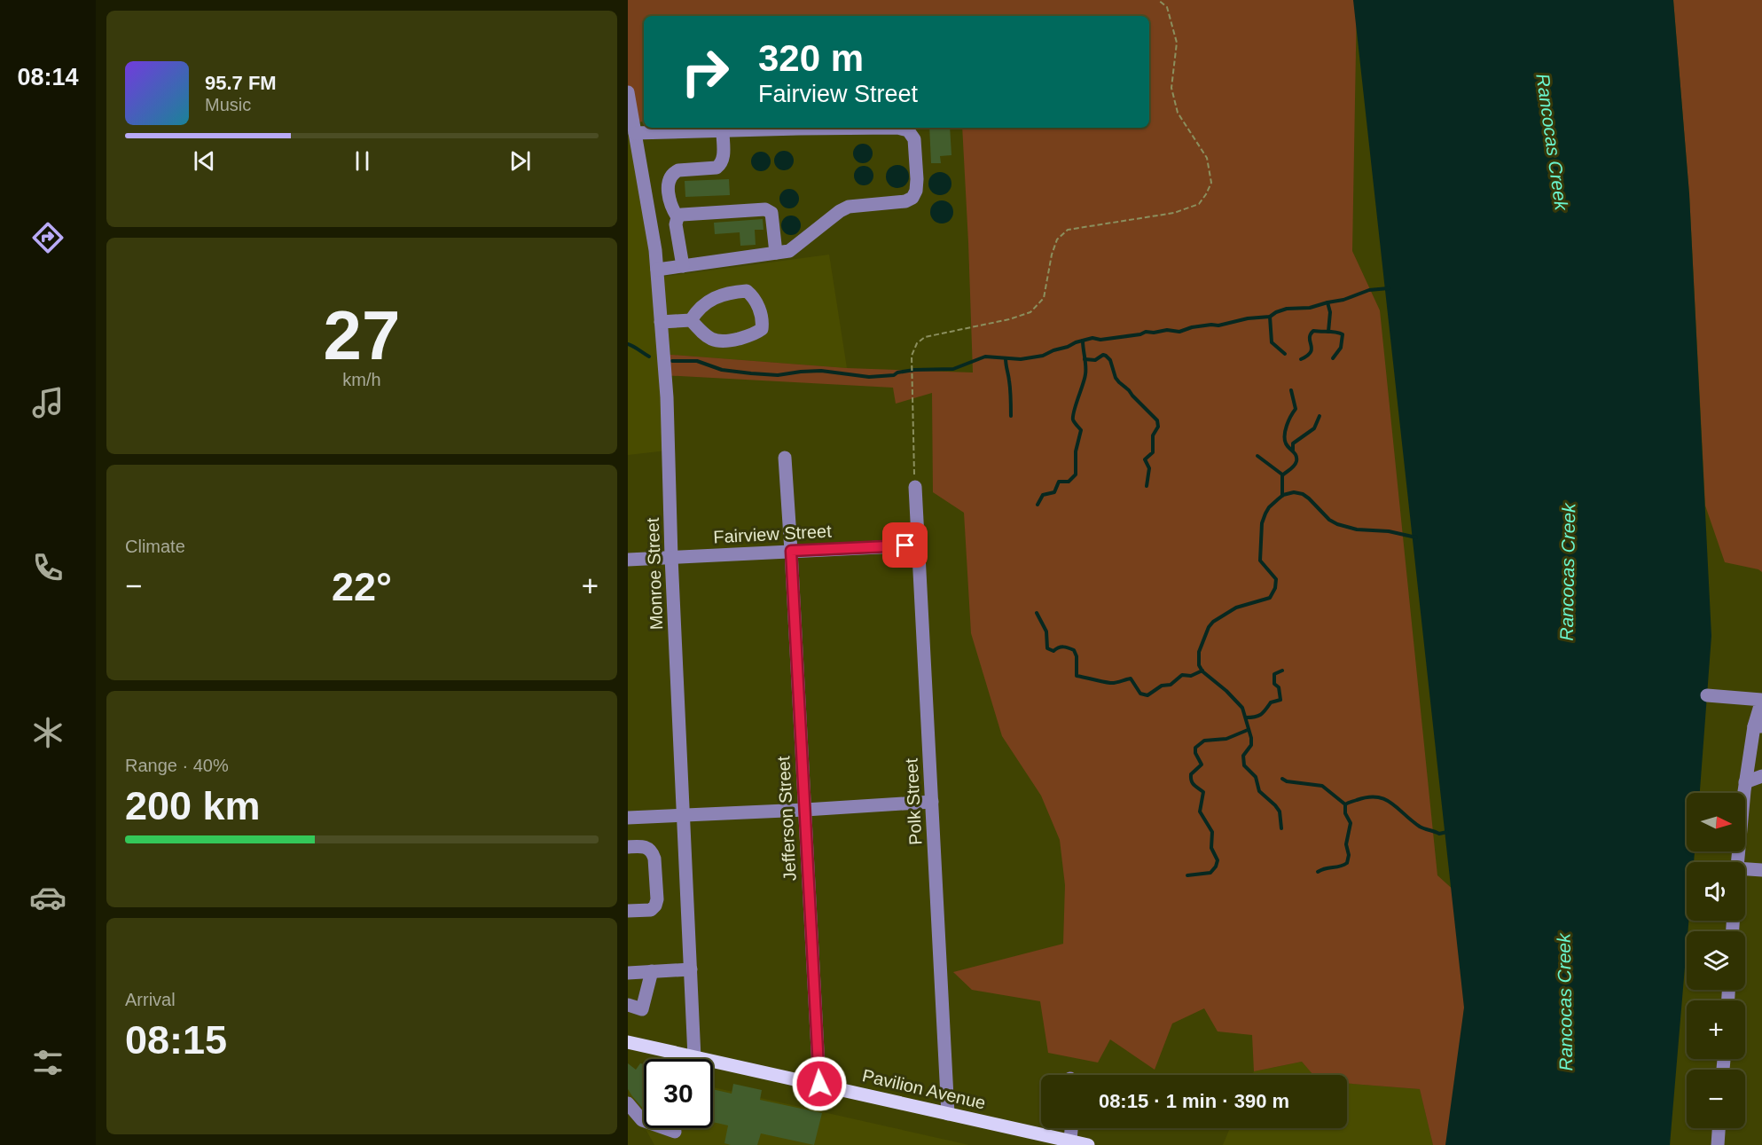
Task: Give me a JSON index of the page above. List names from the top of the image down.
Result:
{
  "streets": {
    "main road": ["Pavilion Avenue"],
    "street": [
      "Fairview Street",
      "Monroe Street",
      "Polk Street",
      "Jefferson Street"
    ]
  },
  "crossings": [
    ["Fairview Street", "Monroe Street"],
    ["Fairview Street", "Polk Street"],
    ["Fairview Street", "Jefferson Street"],
    ["Monroe Street", "Pavilion Avenue"],
    ["Polk Street", "Pavilion Avenue"],
    ["Jefferson Street", "Pavilion Avenue"]
  ],
  "water": ["Rancocas Creek"],
  "north": "right",
  "page": {
    "tabs": "08:14",
    "turn": ["320 m", "Fairview Street"],
    "song": ["95.7 FM", "Music"],
    "tile": [
      ["27", "km/h"],
      "Climate",
      ["Range · 40%", "200 km"],
      ["Arrival", "08:15"]
    ],
    "heat": ["−", "22°", "+"],
    "map_buttons": ["+", "−"],
    "limit": "30",
    "trip": "08:15 · 1 min · 390 m"
  }
}
